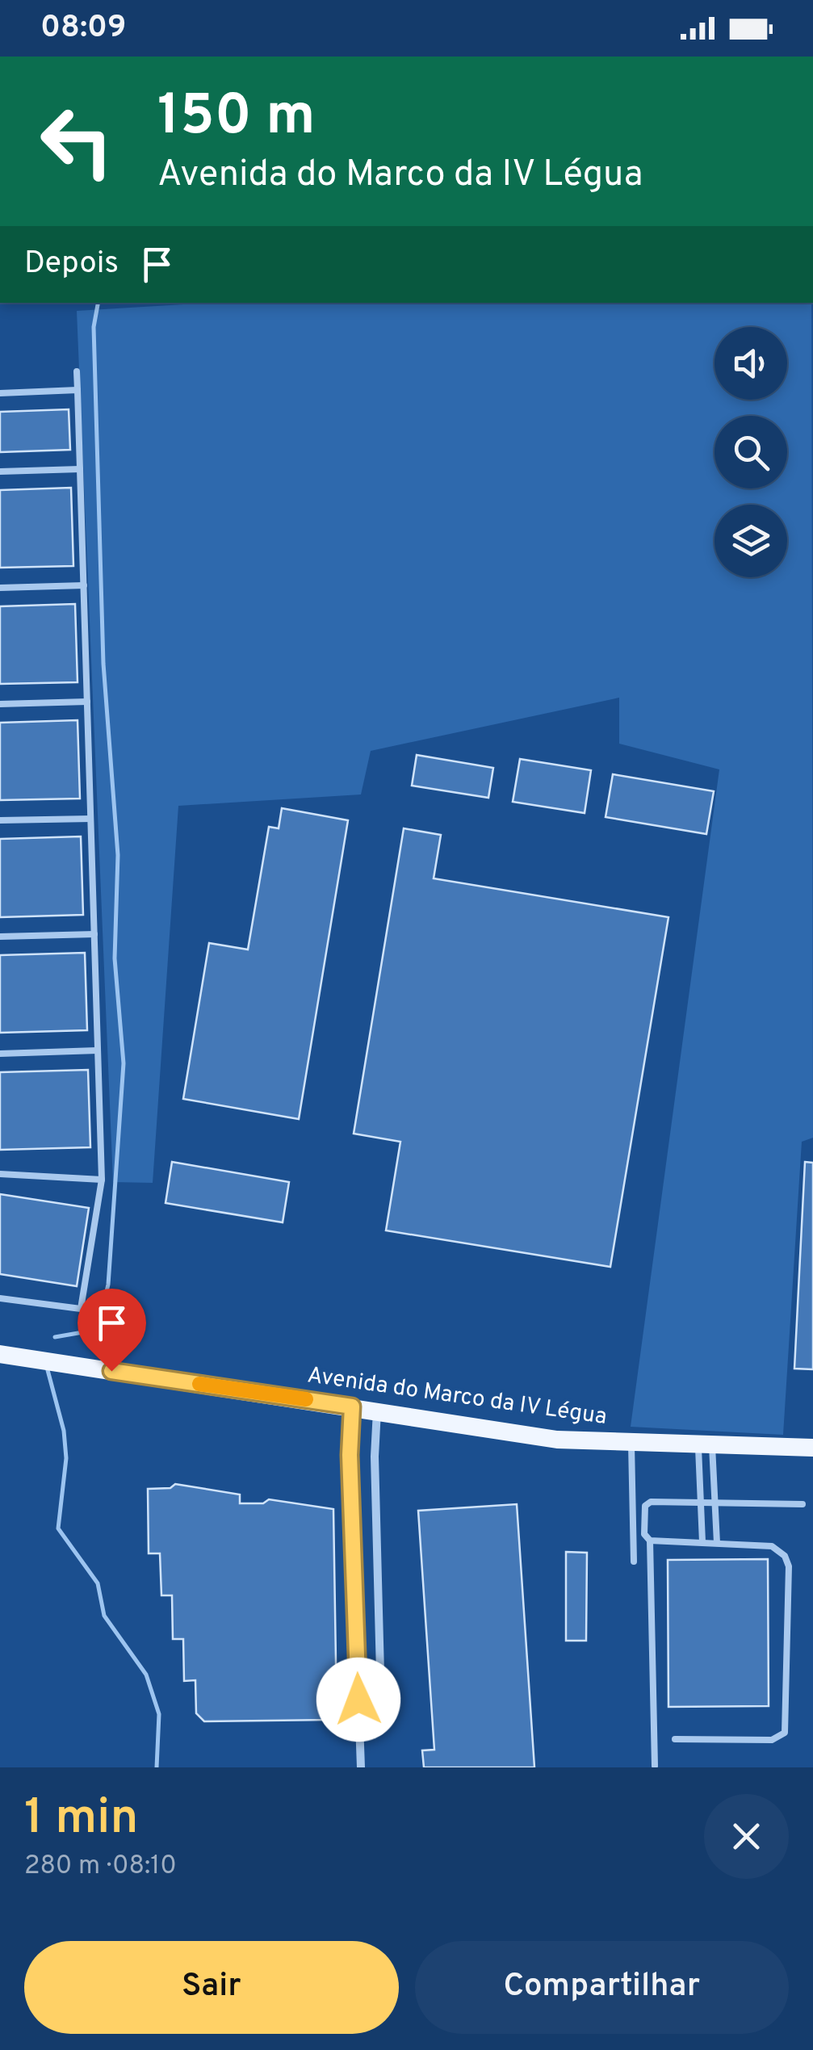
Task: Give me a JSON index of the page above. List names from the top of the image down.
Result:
{
  "streets": {
    "main road": ["Avenida do Marco da IV Légua"]
  },
  "page": {
    "status": "08:09",
    "turn": ["150 m", "Avenida do Marco da IV Légua"],
    "then": "Depois",
    "heading": ["1 min", "280 m · 08:10"],
    "buttons": ["Sair", "Compartilhar"]
  }
}
